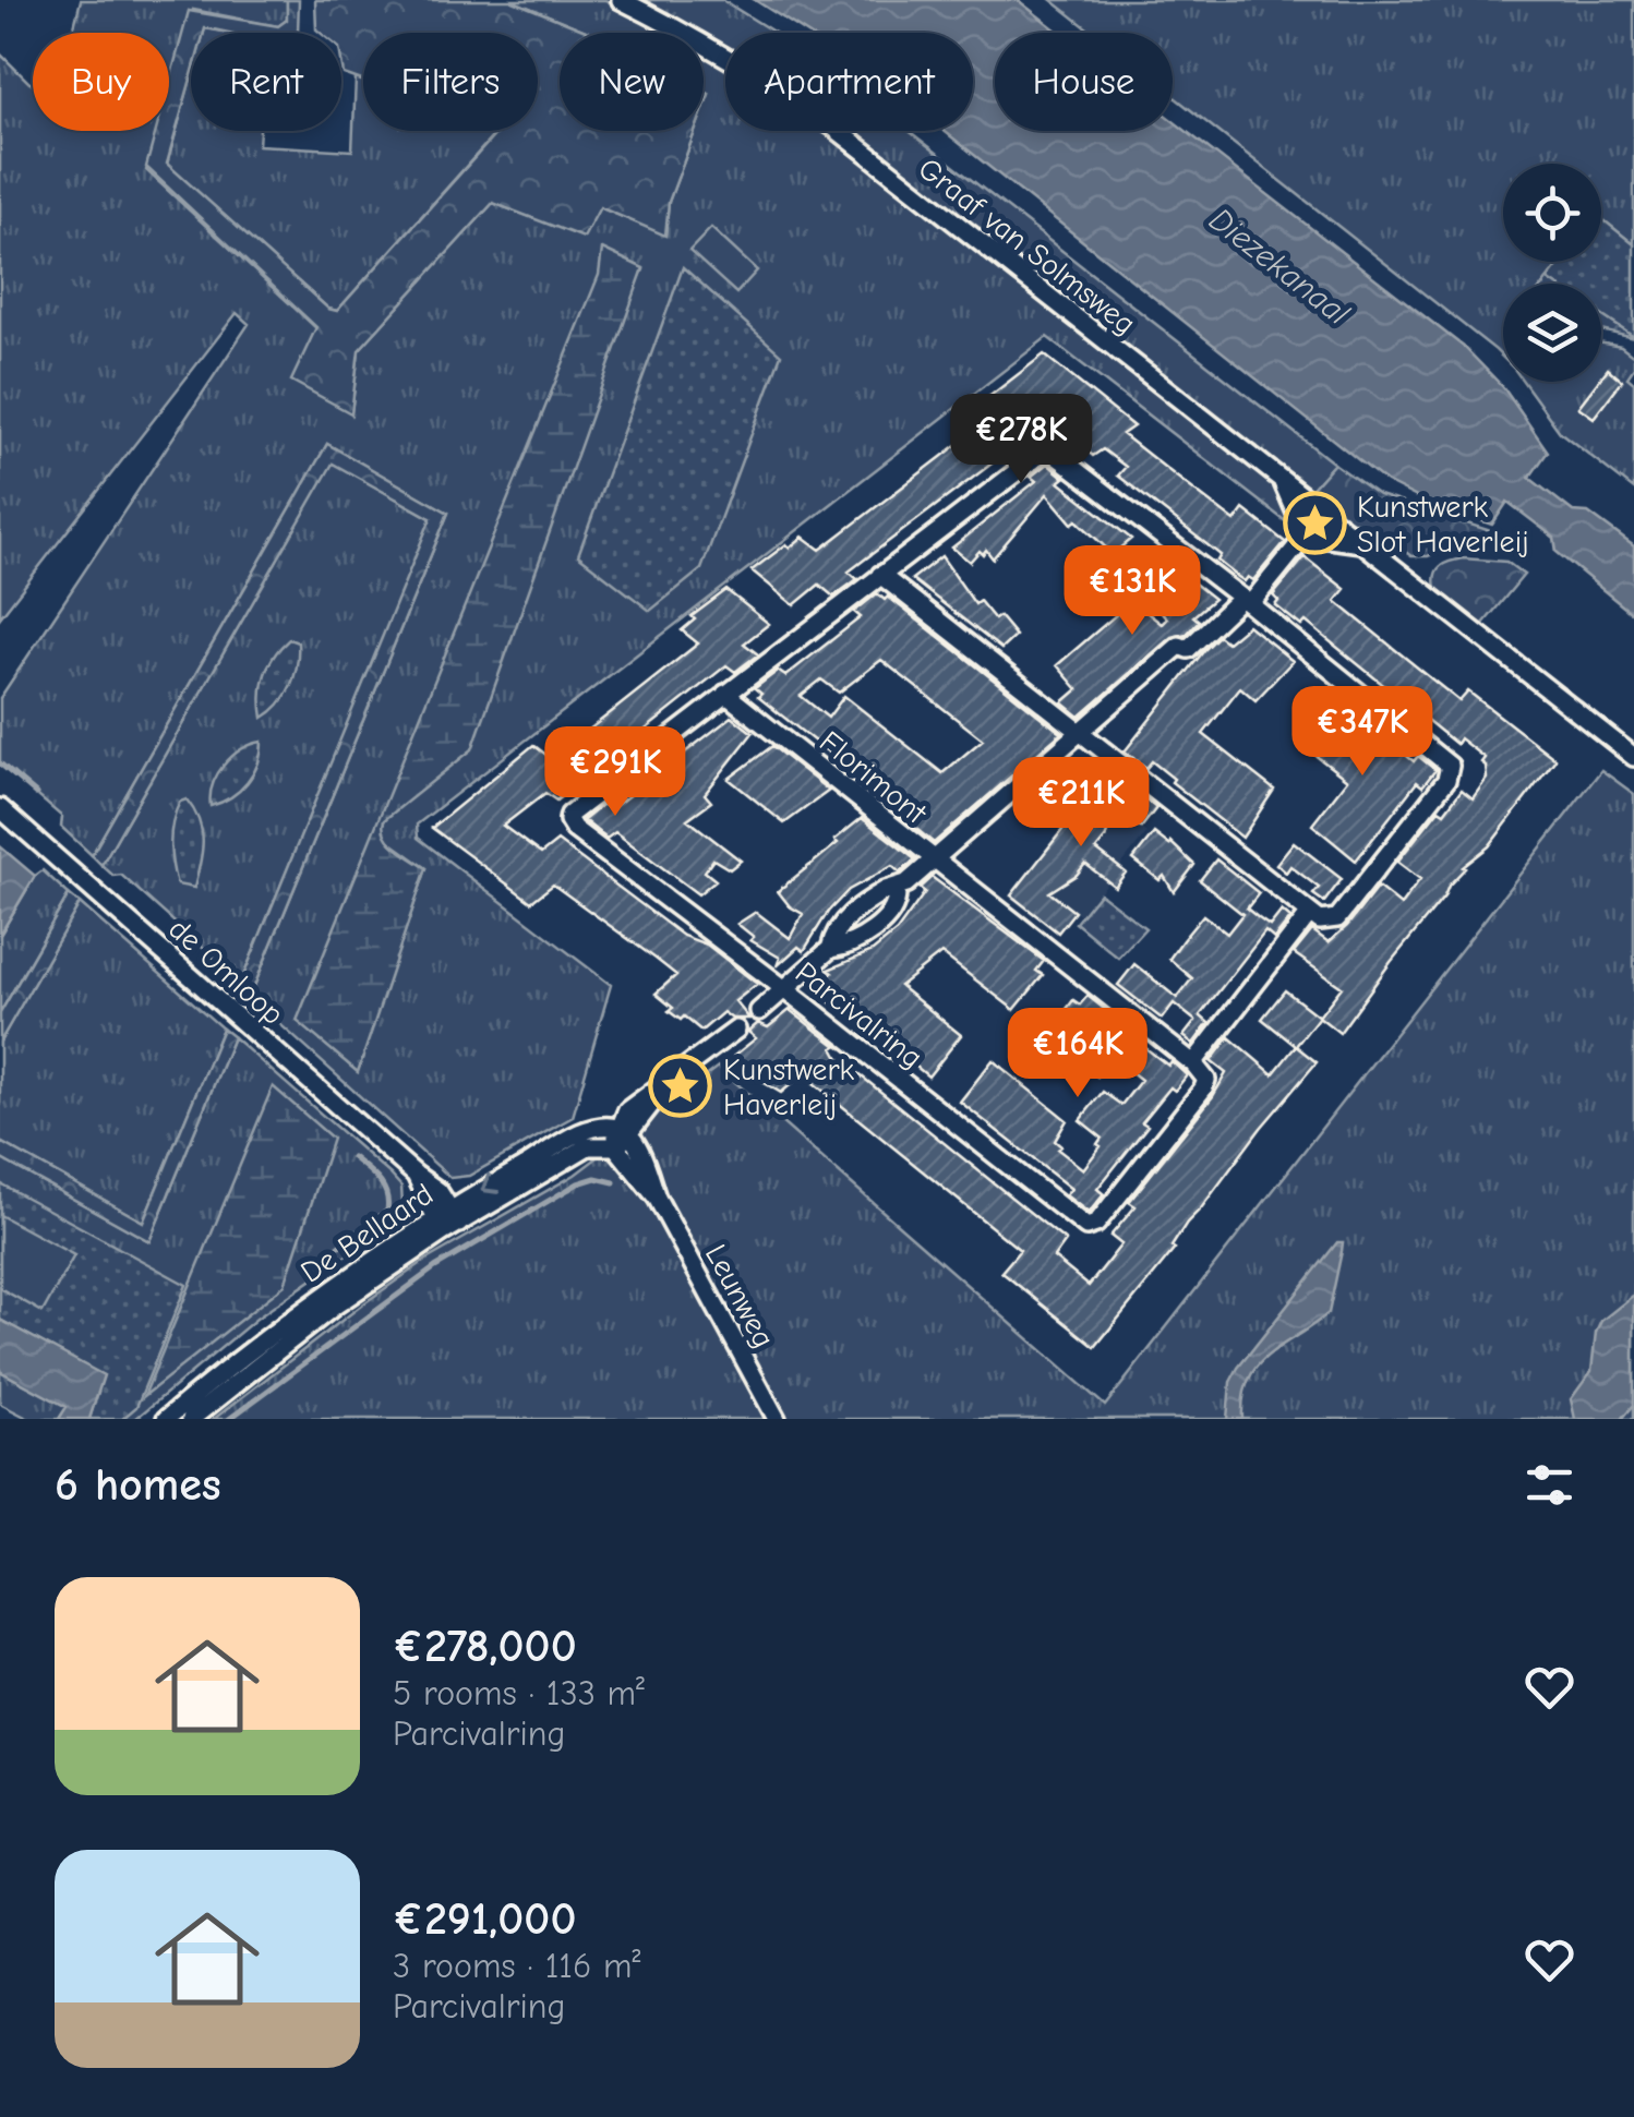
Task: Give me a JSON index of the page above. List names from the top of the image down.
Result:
{
  "streets": {
    "street": [
      "Graaf van Solmsweg",
      "Florimont",
      "de Omloop",
      "Parcivalring",
      "De Bellaard",
      "Leunweg"
    ]
  },
  "crossings": [
    ["Florimont", "Parcivalring"],
    ["de Omloop", "De Bellaard"],
    ["De Bellaard", "Leunweg"]
  ],
  "water": ["Diezekanaal"],
  "places": {
    "place": ["Kunstwerk Slot Haverleij", "Kunstwerk Haverleij"]
  },
  "page": {
    "chip": [
      "Buy",
      "Rent",
      "Filters",
      "New",
      "Apartment",
      "House"
    ],
    "price": [
      "€278K",
      "€131K",
      "€347K",
      "€291K",
      "€211K",
      "€164K"
    ],
    "heading": "6 homes",
    "list": [
      {
        "name": "€278,000",
        "note": "5 rooms · 133 m² · Parcivalring"
      },
      {
        "name": "€291,000",
        "note": "3 rooms · 116 m² · Parcivalring"
      }
    ]
  }
}
